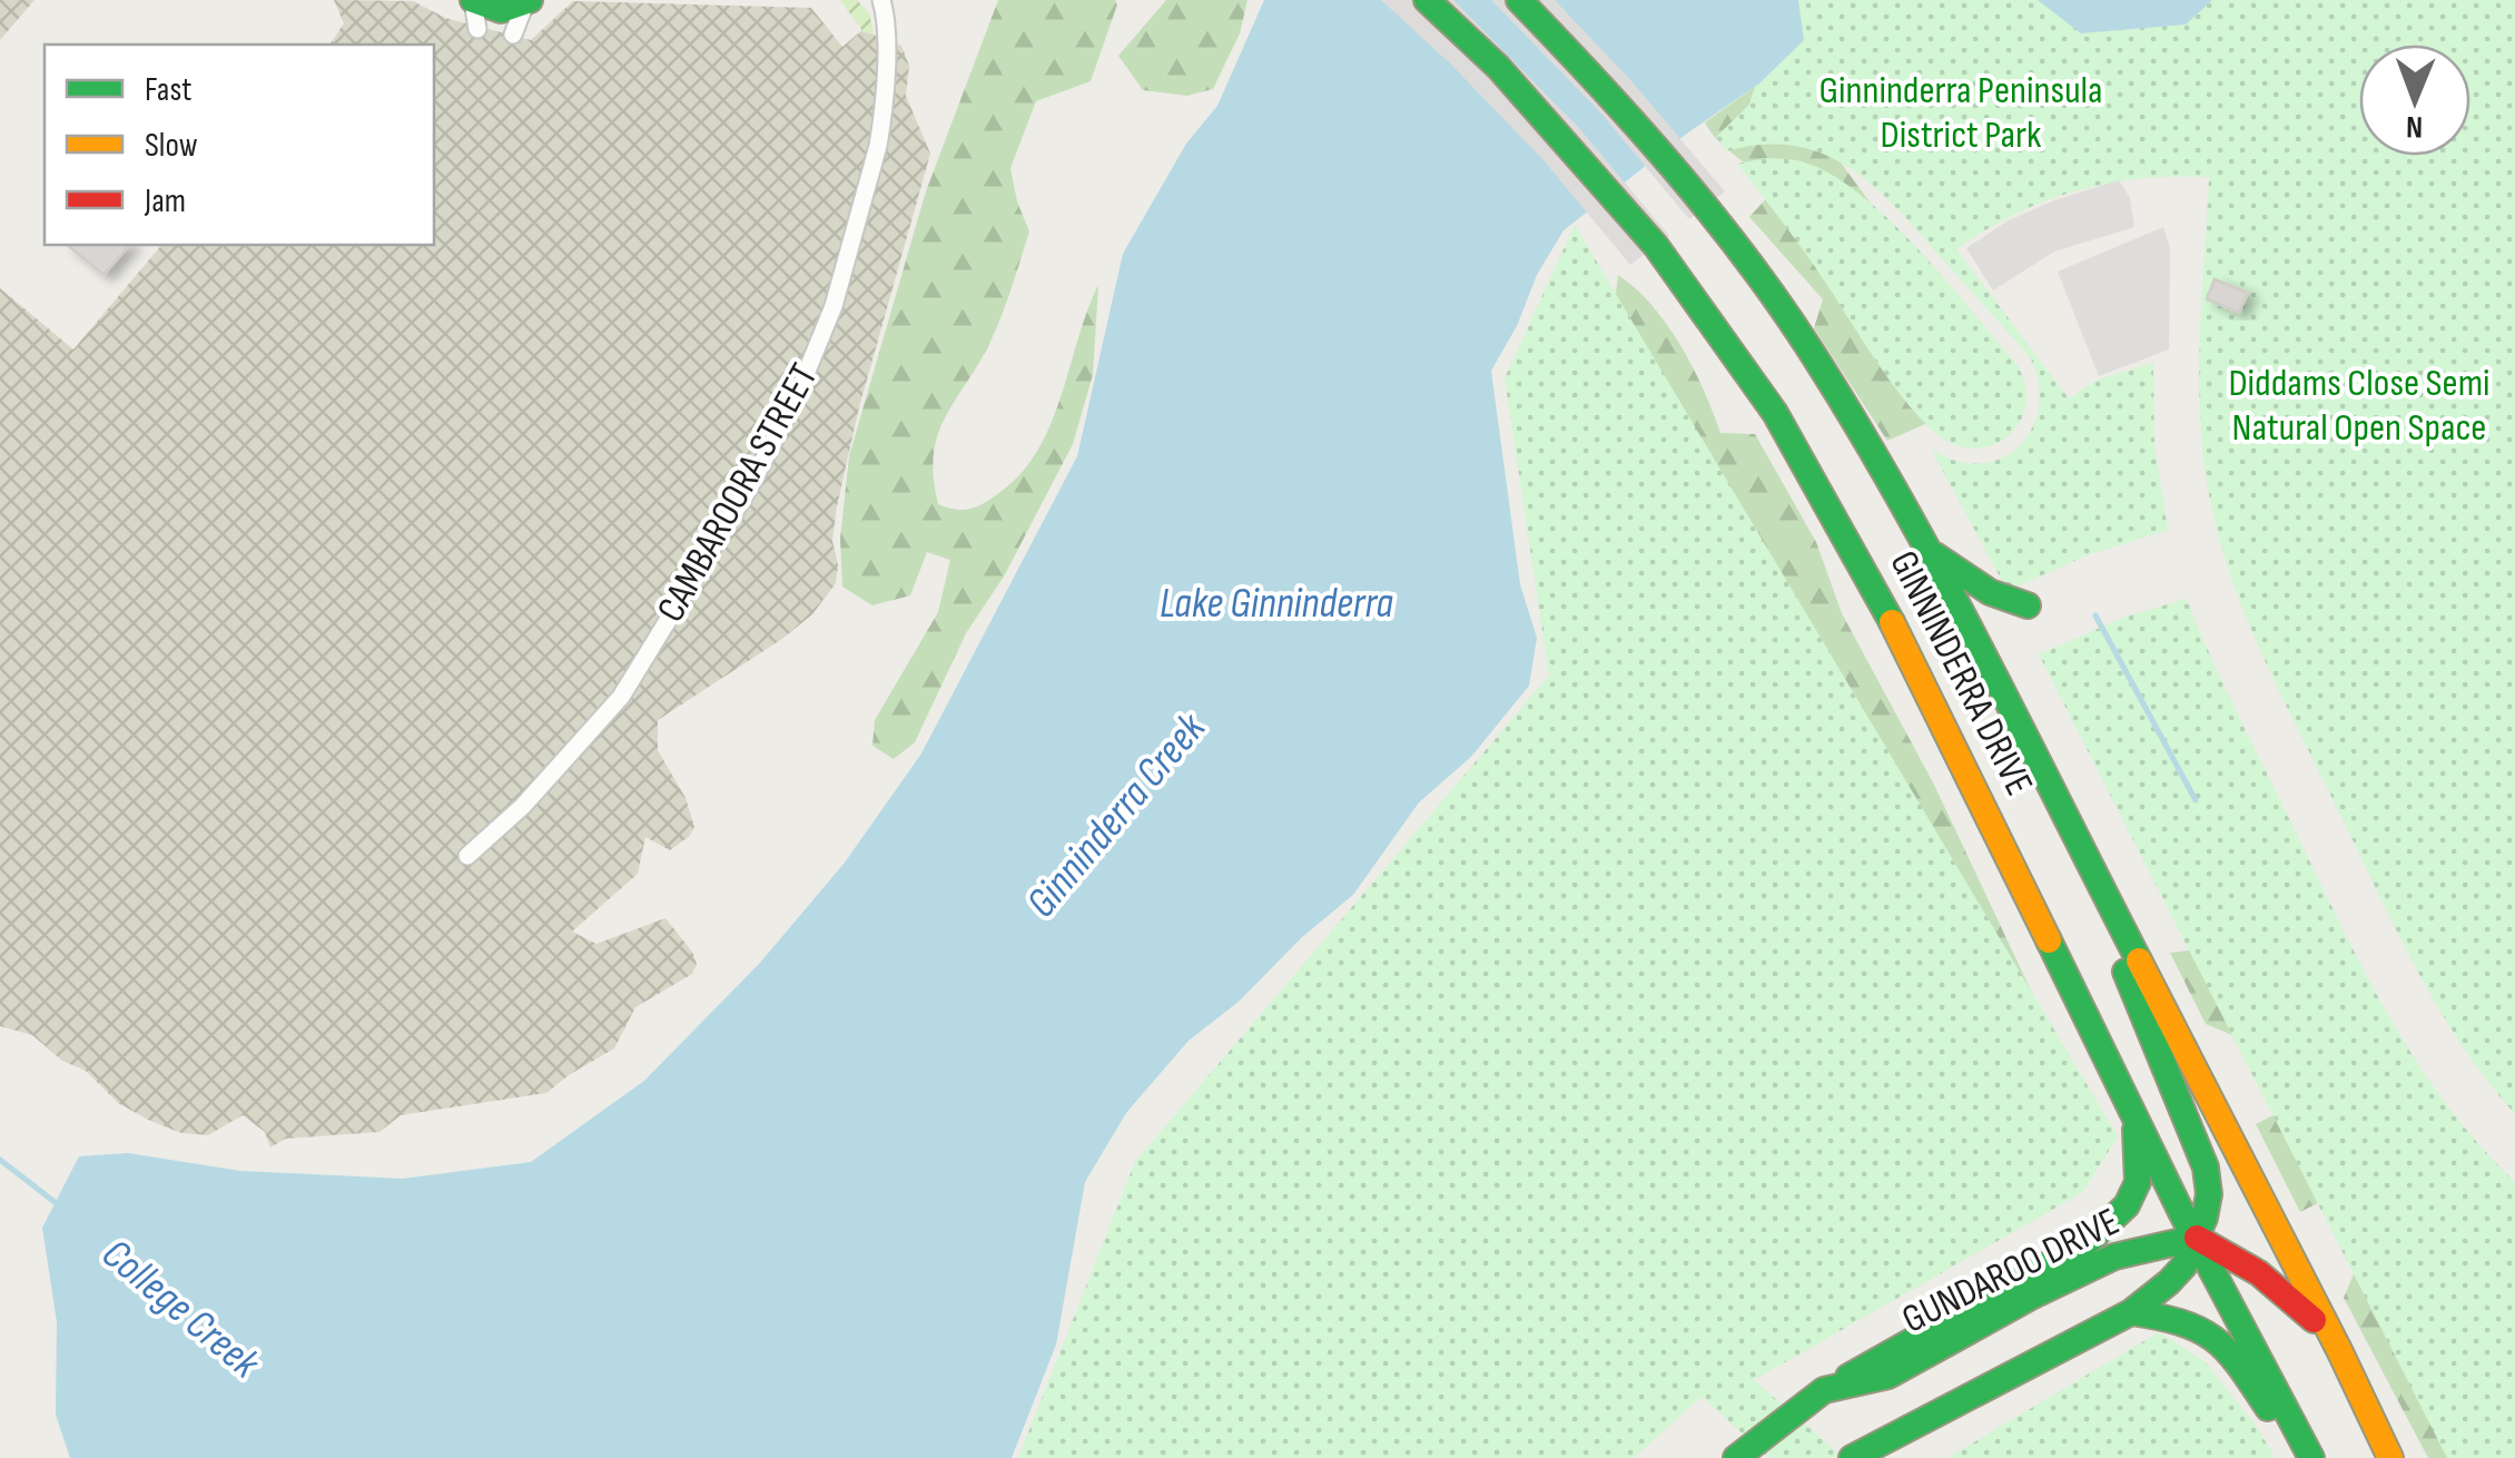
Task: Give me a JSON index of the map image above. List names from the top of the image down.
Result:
{
  "streets": {
    "main road": ["GINNINDERRA DRIVE", "GUNDAROO DRIVE"],
    "street": ["CAMBAROORA STREET"]
  },
  "crossings": [
    ["GINNINDERRA DRIVE", "GUNDAROO DRIVE"]
  ],
  "water": ["Lake Ginninderra", "Ginninderra Creek", "College Creek"],
  "parks": ["Ginninderra Peninsula District Park", "Diddams Close Semi Natural Open Space"],
  "legend": ["Fast", "Slow", "Jam"],
  "north": "bottom"
}
